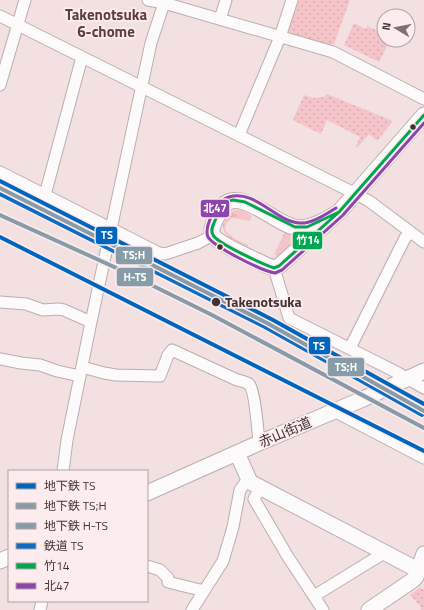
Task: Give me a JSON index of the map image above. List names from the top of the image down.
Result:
{
  "streets": {
    "street": ["赤山街道"]
  },
  "districts": ["Takenotsuka 6-chome"],
  "places": ["Takenotsuka"],
  "lines": [
    "transit line 竹14",
    "transit line 北47",
    "metro line TS",
    "metro line TS;H",
    "rail line TS",
    "metro line H-TS"
  ],
  "legend": [
    "地下鉄 TS",
    "地下鉄 TS;H",
    "地下鉄 H-TS",
    "鉄道 TS",
    "竹14",
    "北47"
  ],
  "north": "left"
}
